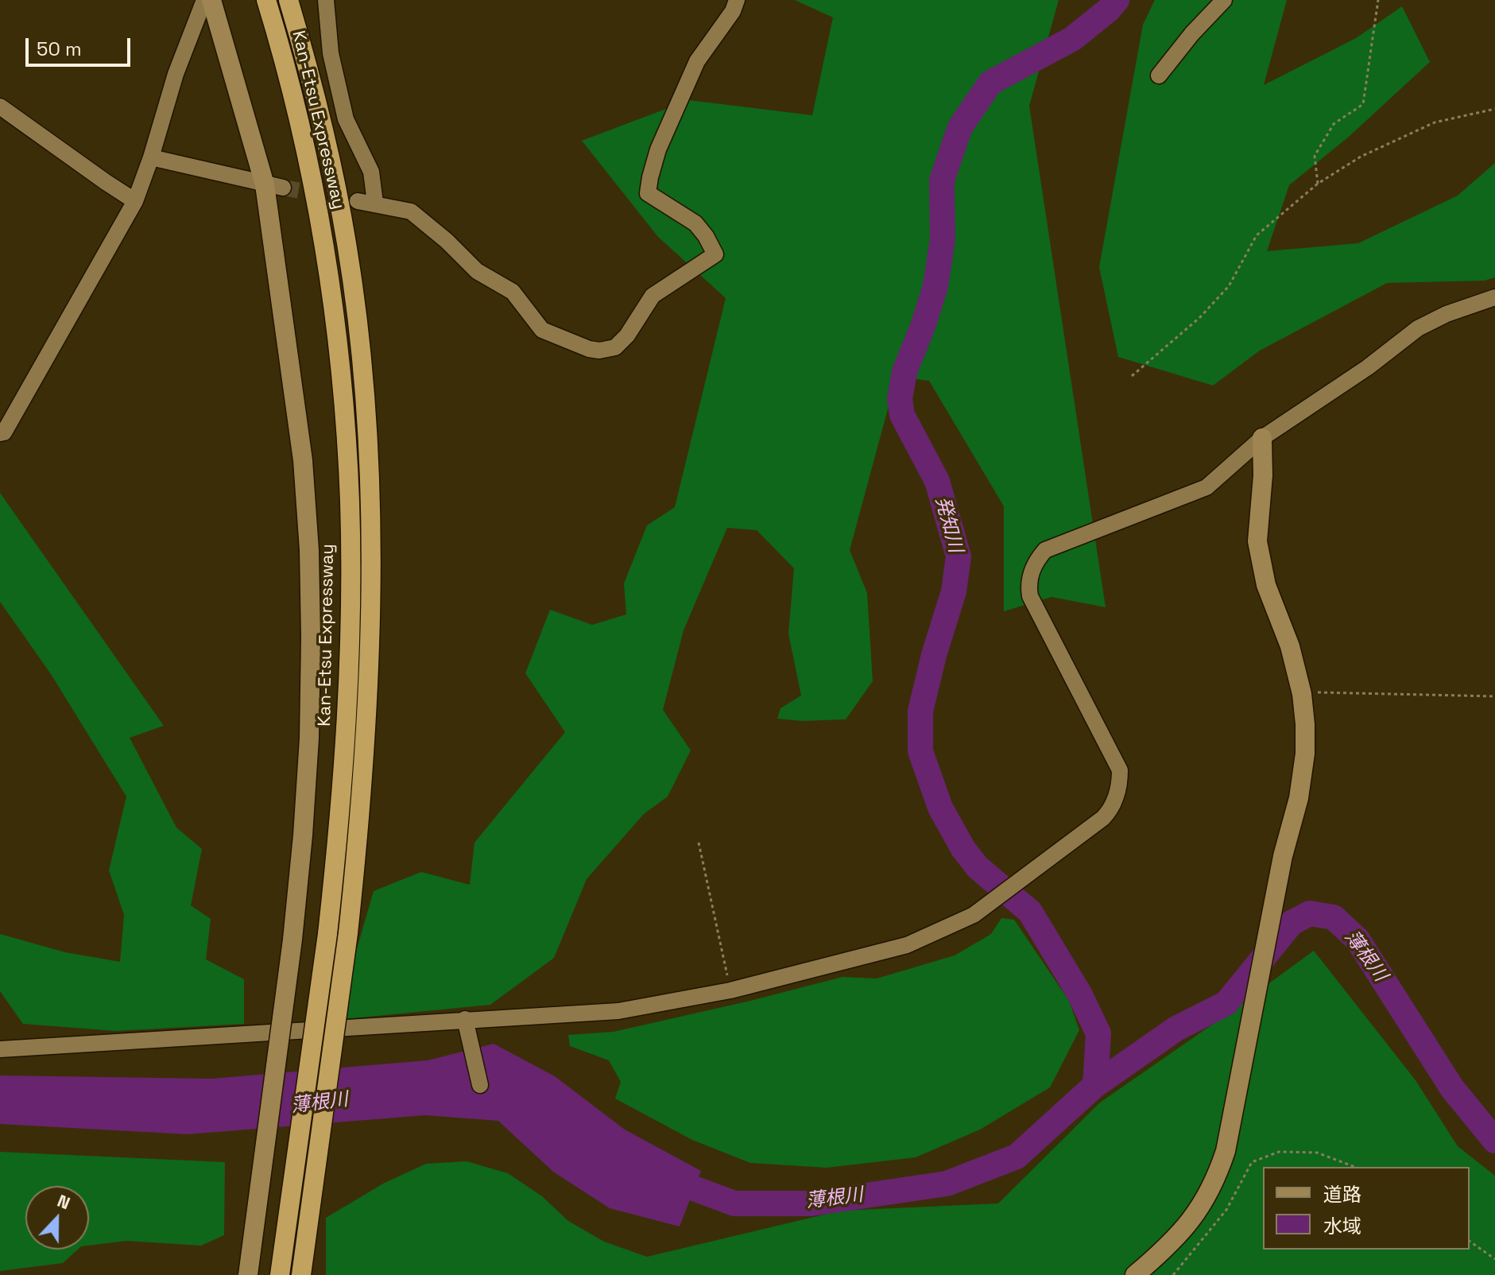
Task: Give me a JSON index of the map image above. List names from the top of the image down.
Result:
{
  "streets": {
    "highway": ["Kan-Etsu Expressway"]
  },
  "water": ["発知川", "薄根川"],
  "legend": ["道路", "水域"],
  "scale_bar": "50 m",
  "north": "top"
}
